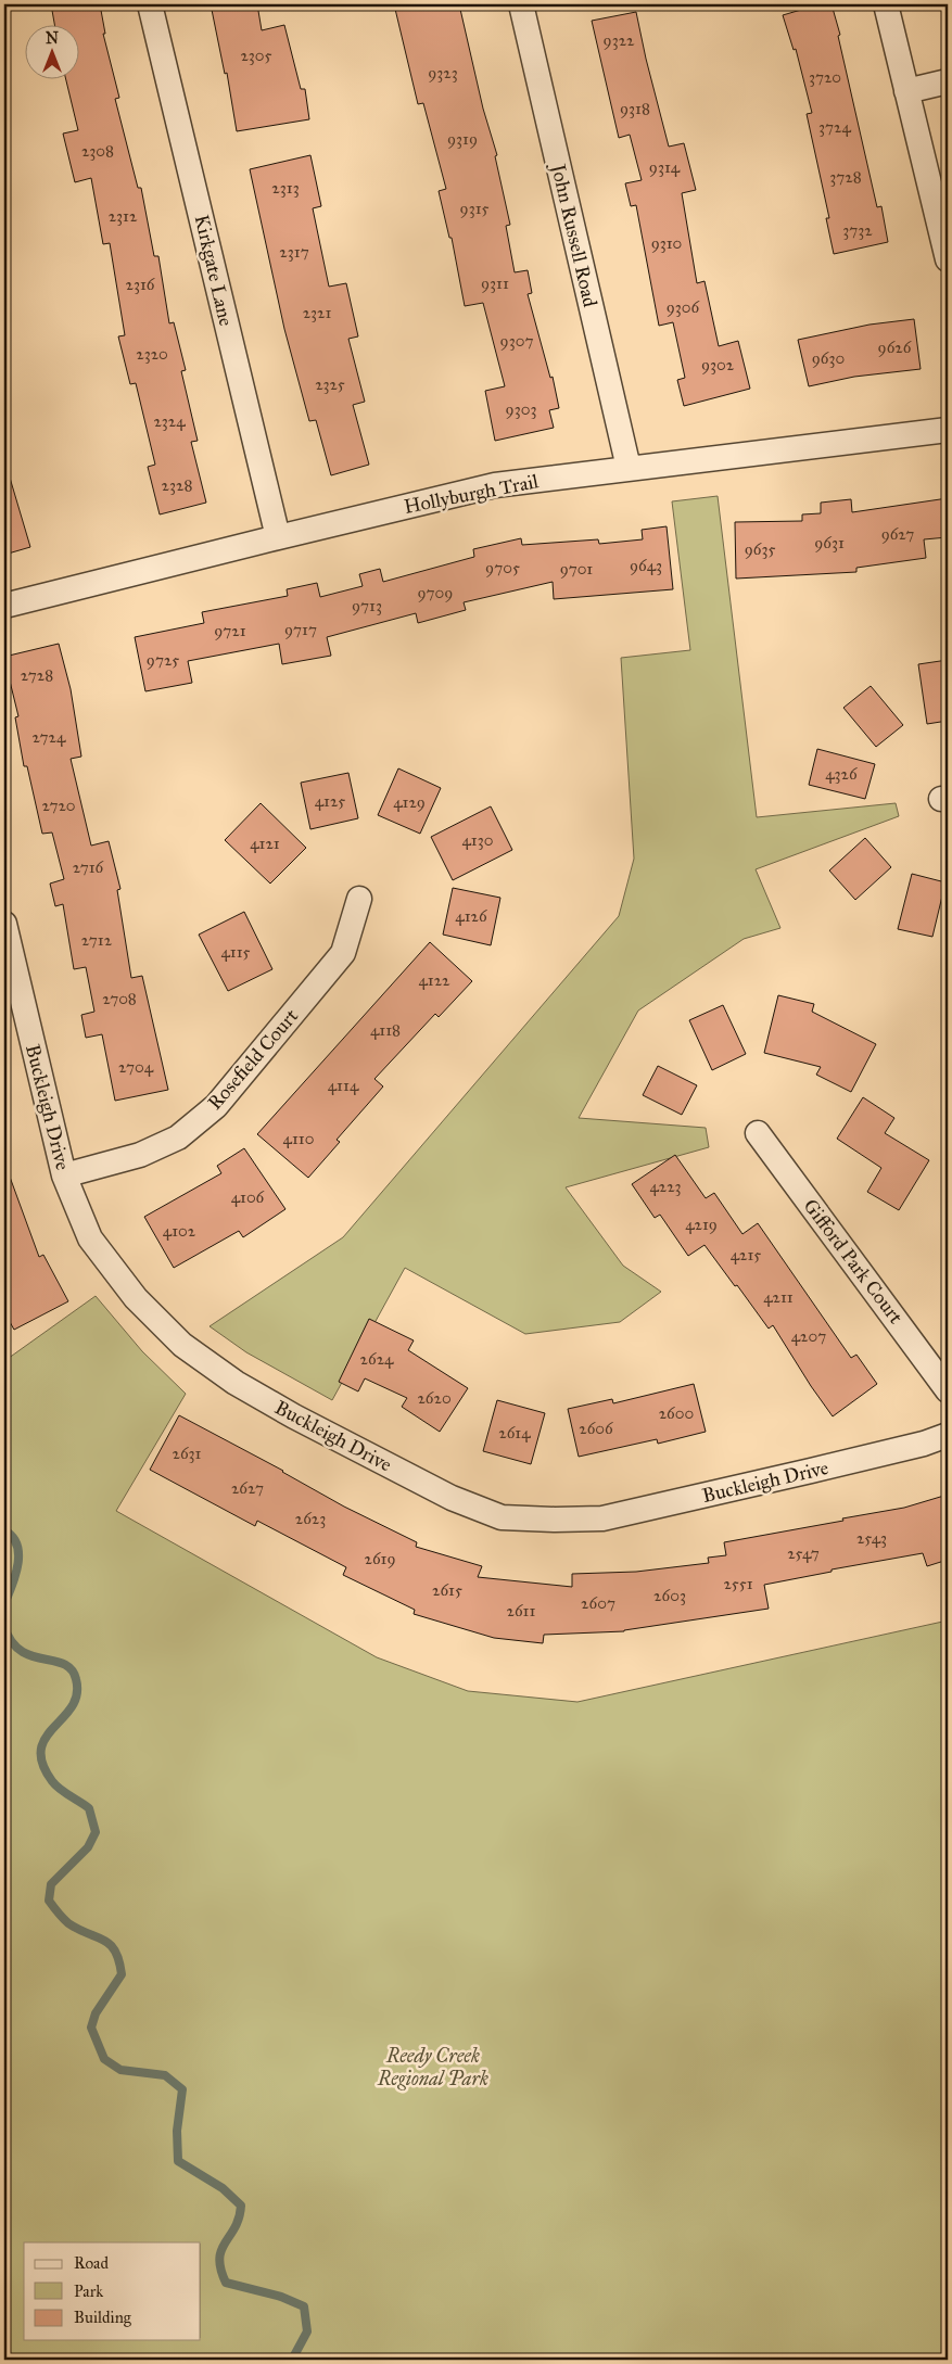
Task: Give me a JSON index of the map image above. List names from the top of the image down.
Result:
{
  "streets": {
    "street": [
      "John Russell Road",
      "Kirkgate Lane",
      "Hollyburgh Trail",
      "Rosefield Court",
      "Buckleigh Drive",
      "Gifford Park Court"
    ]
  },
  "crossings": [
    ["John Russell Road", "Hollyburgh Trail"],
    ["Kirkgate Lane", "Hollyburgh Trail"],
    ["Rosefield Court", "Buckleigh Drive"]
  ],
  "parks": ["Reedy Creek Regional Park"],
  "house_numbers": [
    "9322",
    "2305",
    "9323",
    "3720",
    "9318",
    "3724",
    "9319",
    "2308",
    "9314",
    "3728",
    "2313",
    "9315",
    "2312",
    "3732",
    "9310",
    "2317",
    "9311",
    "2316",
    "9306",
    "2321",
    "9307",
    "9626",
    "2320",
    "9630",
    "9302",
    "2325",
    "9303",
    "2324",
    "2328",
    "9627",
    "9631",
    "9635",
    "9643",
    "9705",
    "9701",
    "9709",
    "9713",
    "9717",
    "9721",
    "9725",
    "2728",
    "2724",
    "4326",
    "4125",
    "4129",
    "2720",
    "4130",
    "4121",
    "2716",
    "4126",
    "2712",
    "4115",
    "4122",
    "2708",
    "4118",
    "2704",
    "4114",
    "4110",
    "4223",
    "4106",
    "4219",
    "4102",
    "4215",
    "4211",
    "4207",
    "2624",
    "2620",
    "2600",
    "2606",
    "2614",
    "2631",
    "2627",
    "2623",
    "2543",
    "2547",
    "2619",
    "2551",
    "2615",
    "2603",
    "2607",
    "2611"
  ],
  "legend": ["Road", "Park", "Building"],
  "north": "top"
}
